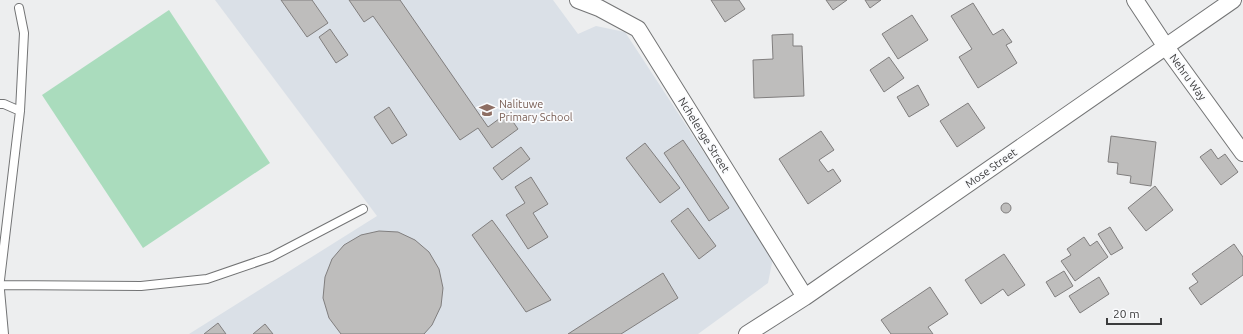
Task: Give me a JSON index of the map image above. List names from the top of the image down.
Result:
{
  "streets": {
    "street": ["Nehru Way", "Nchelenge Street", "Mose Street"]
  },
  "crossings": [
    ["Nehru Way", "Mose Street"],
    ["Nchelenge Street", "Mose Street"]
  ],
  "places": {
    "school or university": ["Nalituwe Primary School"]
  },
  "scale_bar": "20 m"
}
